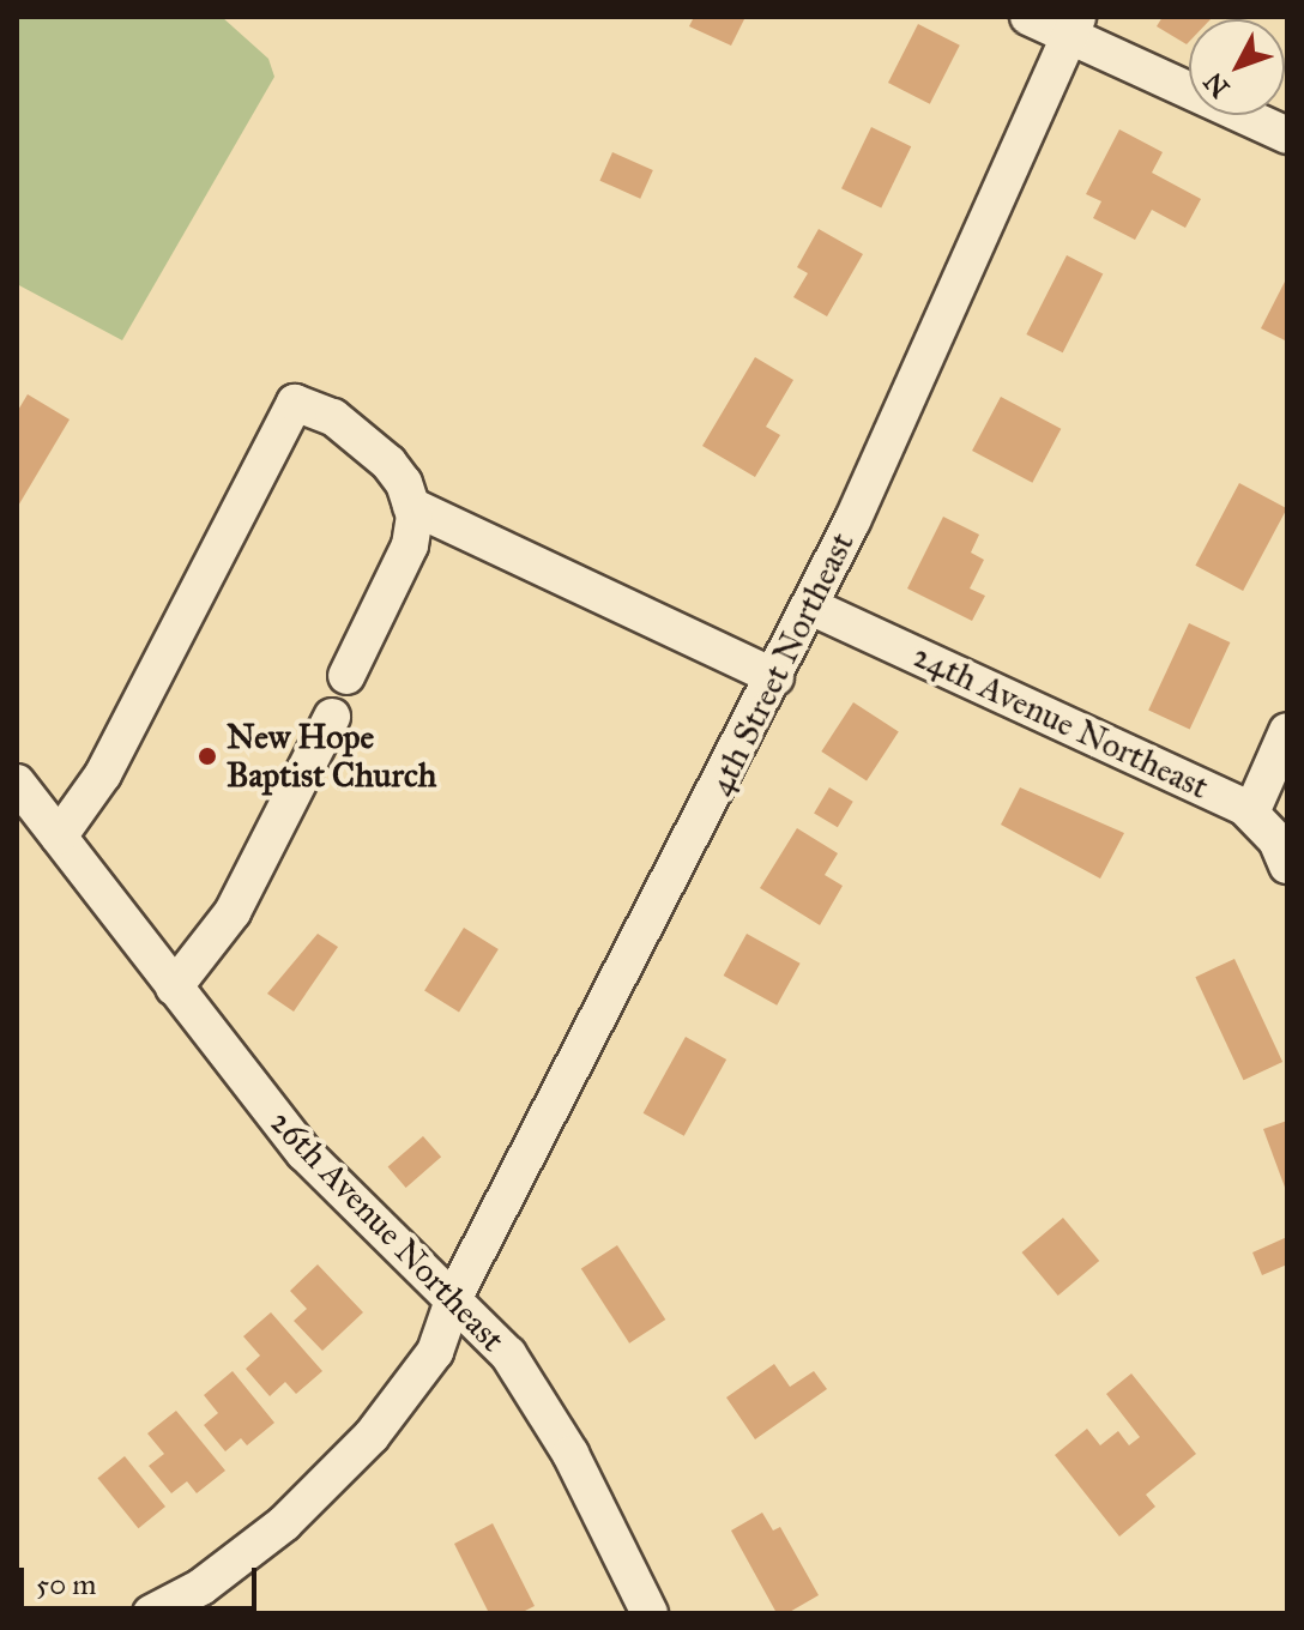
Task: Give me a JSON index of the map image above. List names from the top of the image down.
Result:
{
  "streets": {
    "street": ["4th Street Northeast", "24th Avenue Northeast", "26th Avenue Northeast"]
  },
  "crossings": [
    ["4th Street Northeast", "24th Avenue Northeast"],
    ["4th Street Northeast", "26th Avenue Northeast"]
  ],
  "places": ["New Hope Baptist Church"],
  "scale_bar": "50 m",
  "north": "bottom left"
}
